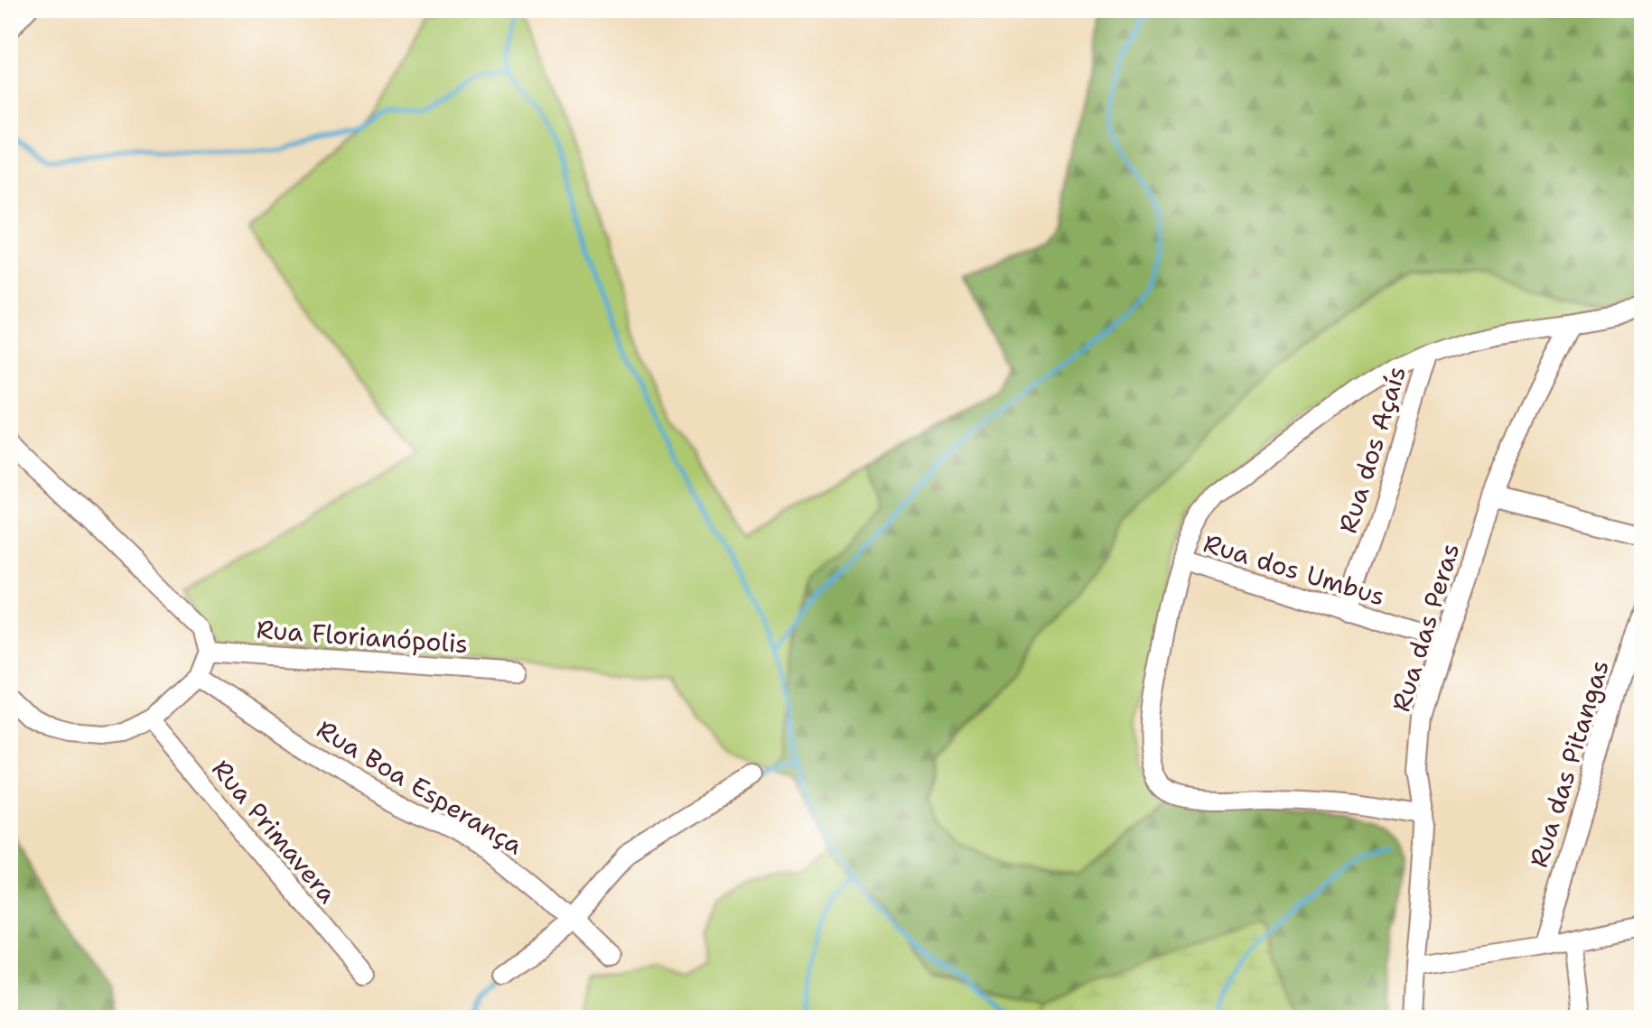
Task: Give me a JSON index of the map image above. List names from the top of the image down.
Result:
{
  "streets": {
    "street": [
      "Rua dos Açaís",
      "Rua dos Umbus",
      "Rua das Peras",
      "Rua Florianópolis",
      "Rua das Pitangas",
      "Rua Boa Esperança",
      "Rua Primavera"
    ]
  },
  "crossings": [
    ["Rua dos Açaís", "Rua dos Umbus"],
    ["Rua dos Umbus", "Rua das Peras"]
  ]
}
